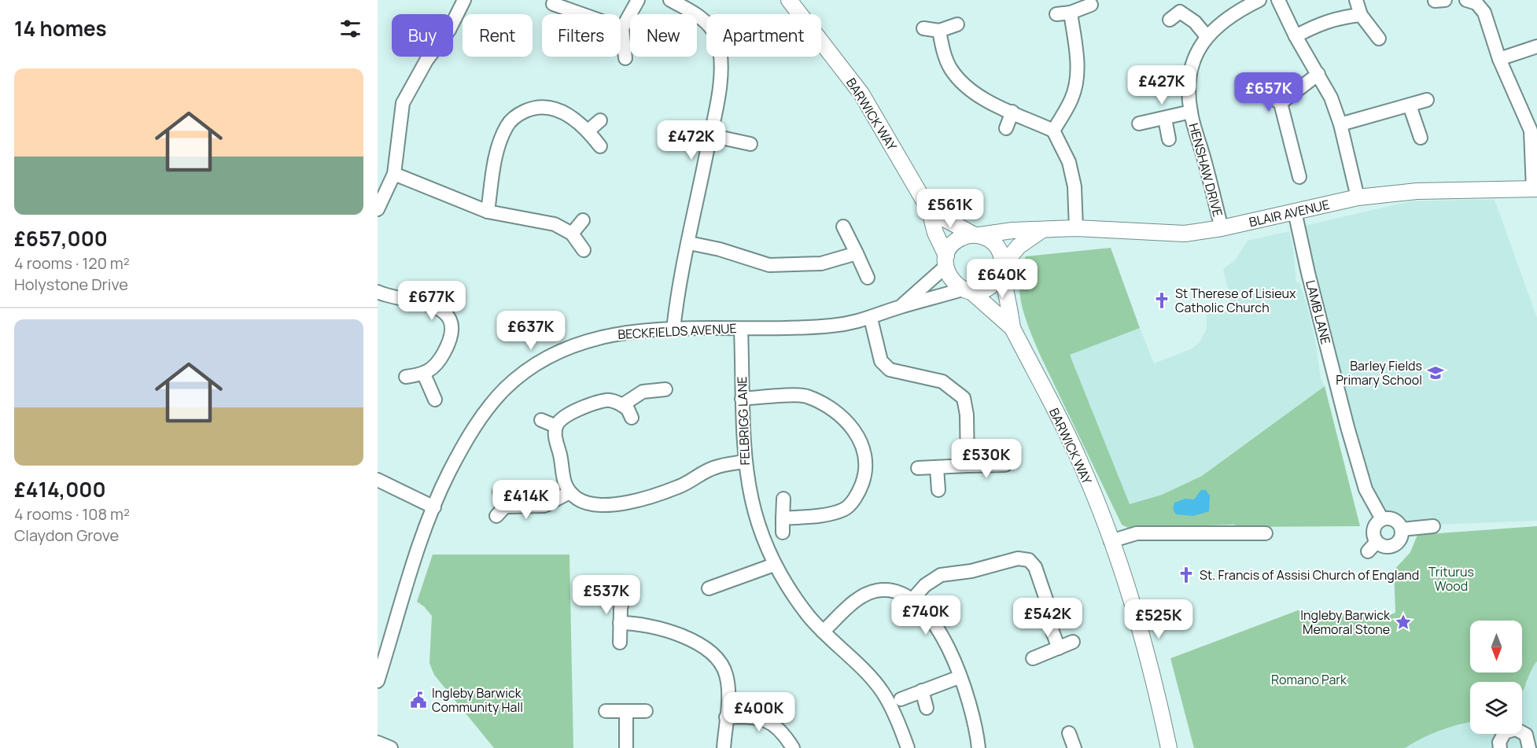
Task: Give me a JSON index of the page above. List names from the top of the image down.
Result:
{
  "streets": {
    "street": [
      "BARWICK WAY",
      "HENSHAW DRIVE",
      "BLAIR AVENUE",
      "LAMB LANE",
      "BECKFIELDS AVENUE",
      "FELBRIGG LANE"
    ]
  },
  "crossings": [
    ["BARWICK WAY", "BLAIR AVENUE"],
    ["BARWICK WAY", "BECKFIELDS AVENUE"],
    ["HENSHAW DRIVE", "BLAIR AVENUE"],
    ["BLAIR AVENUE", "LAMB LANE"],
    ["BLAIR AVENUE", "BECKFIELDS AVENUE"],
    ["BECKFIELDS AVENUE", "FELBRIGG LANE"]
  ],
  "parks": ["Triturus Wood", "Romano Park"],
  "places": {
    "church": ["St Therese of Lisieux Catholic Church", "St. Francis of Assisi Church of England"],
    "school or university": ["Barley Fields Primary School"],
    "place": ["Ingleby Barwick Memoral Stone"],
    "public building": ["Ingleby Barwick Community Hall"]
  },
  "north": "bottom",
  "page": {
    "heading": "14 homes",
    "chip": [
      "Buy",
      "Rent",
      "Filters",
      "New",
      "Apartment"
    ],
    "list": [
      {
        "name": "£657,000",
        "note": "4 rooms · 120 m² · Holystone Drive"
      },
      {
        "name": "£414,000",
        "note": "4 rooms · 108 m² · Claydon Grove"
      }
    ],
    "price": [
      "£427K",
      "£657K",
      "£472K",
      "£561K",
      "£640K",
      "£677K",
      "£637K",
      "£530K",
      "£414K",
      "£537K",
      "£740K",
      "£542K",
      "£525K",
      "£400K"
    ]
  }
}
